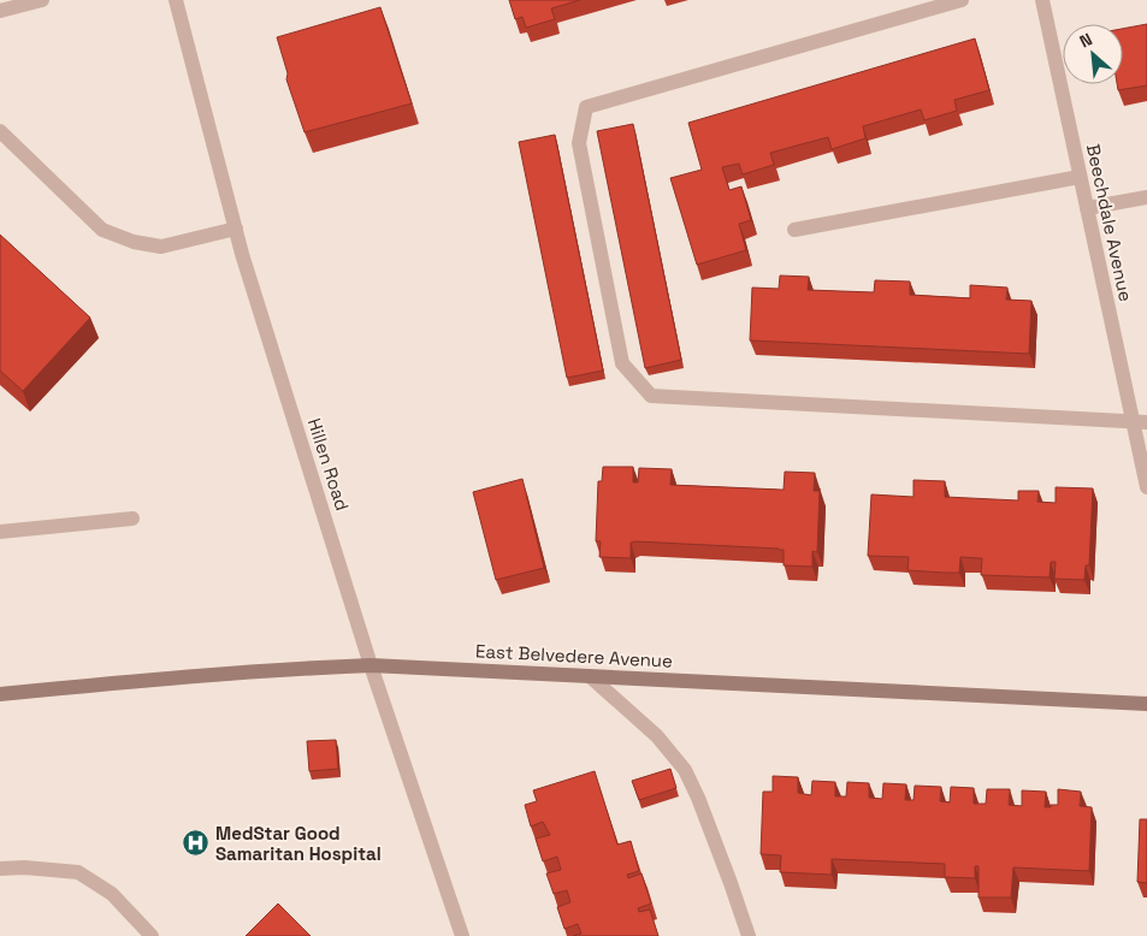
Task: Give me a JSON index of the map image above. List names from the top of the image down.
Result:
{
  "streets": {
    "main road": ["East Belvedere Avenue"],
    "street": ["Beechdale Avenue", "Hillen Road"]
  },
  "crossings": [
    ["Hillen Road", "East Belvedere Avenue"]
  ],
  "places": {
    "hospital": ["MedStar Good Samaritan Hospital"]
  },
  "north": "top left"
}
